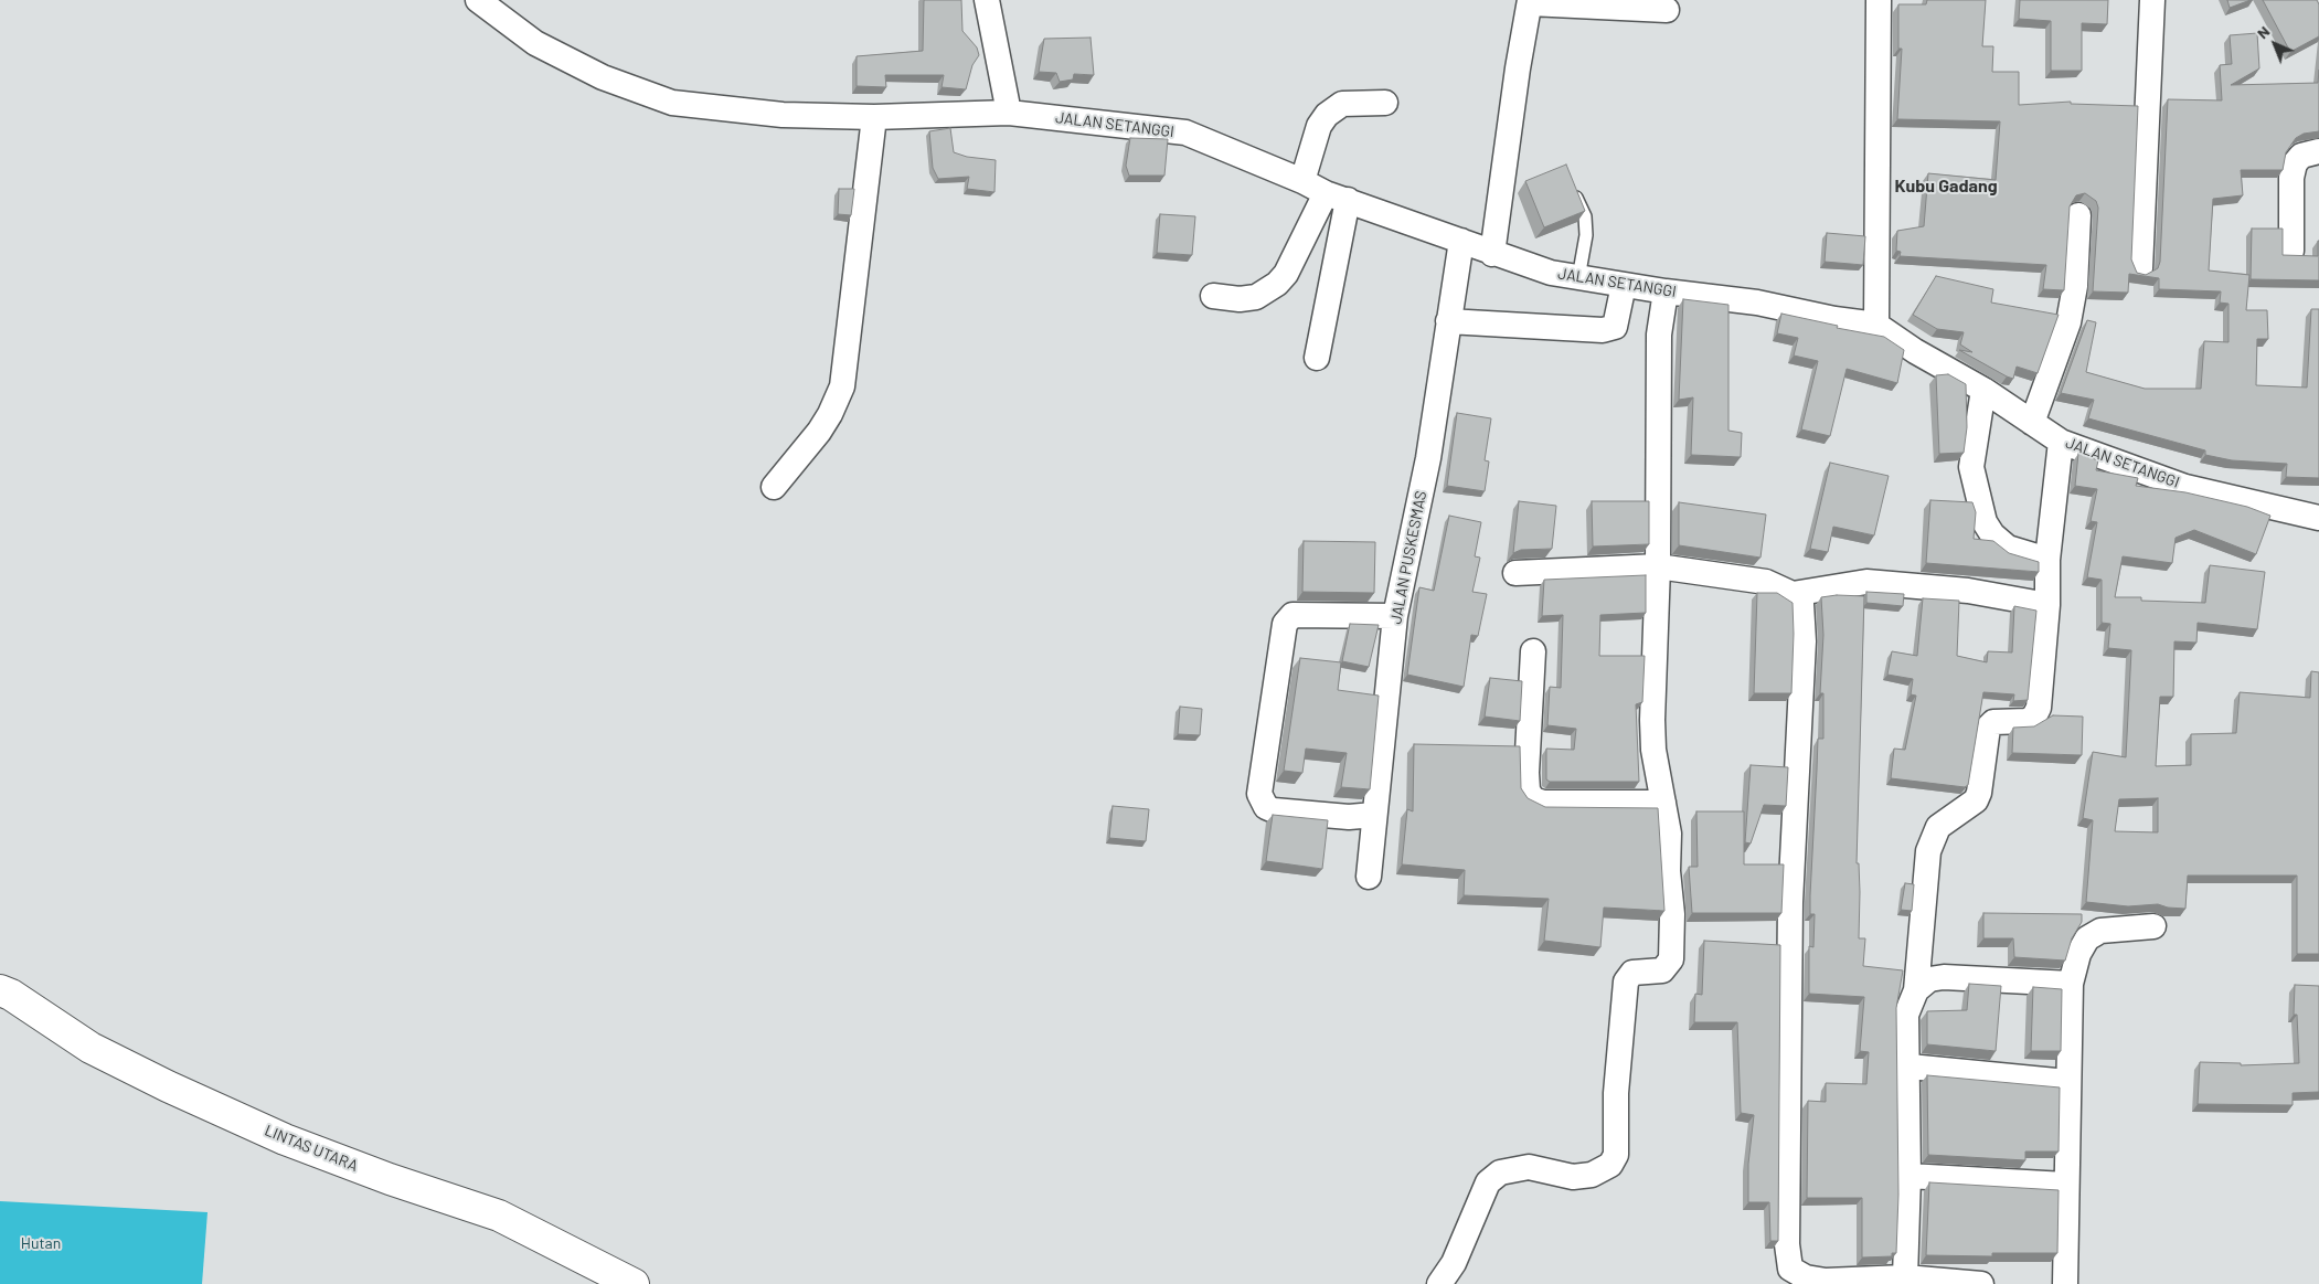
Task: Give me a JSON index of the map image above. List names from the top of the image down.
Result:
{
  "streets": {
    "street": ["JALAN SETANGGI", "JALAN PUSKESMAS", "LINTAS UTARA"]
  },
  "crossings": [
    ["JALAN SETANGGI", "JALAN PUSKESMAS"]
  ],
  "districts": ["Kubu Gadang"],
  "parks": ["Hutan"],
  "north": "top left"
}
